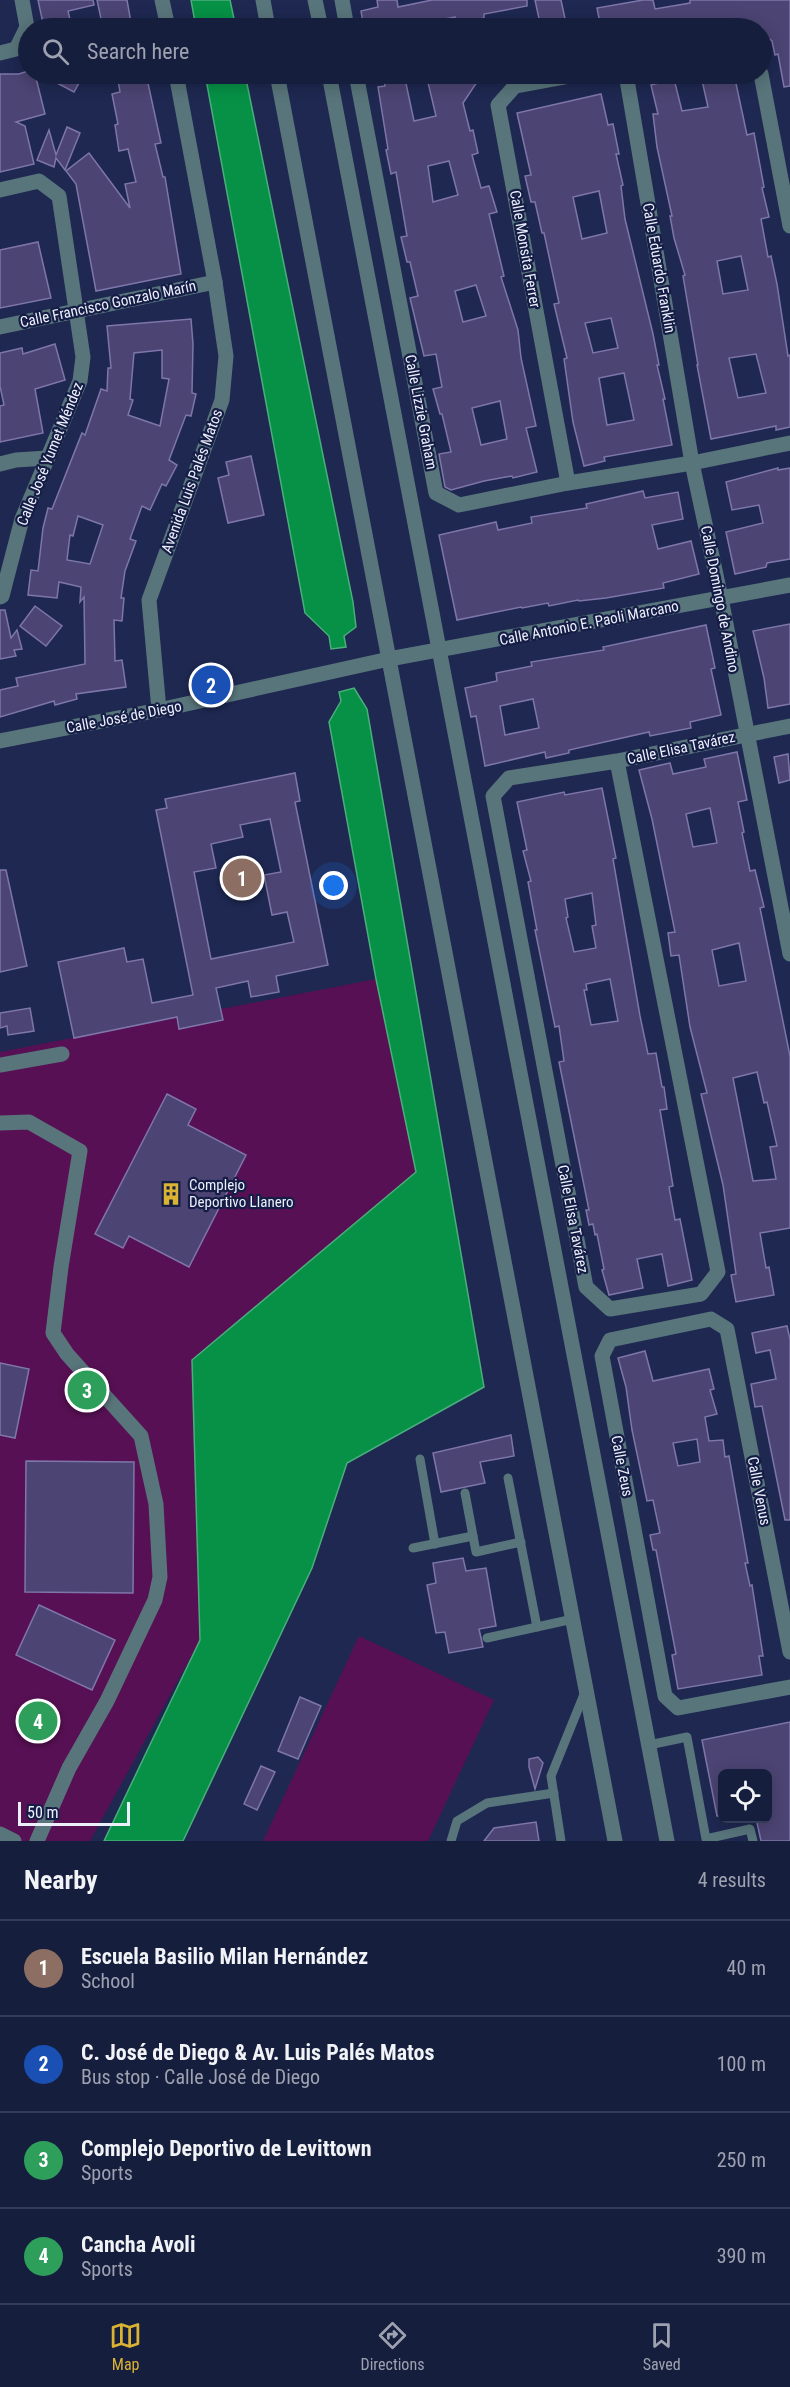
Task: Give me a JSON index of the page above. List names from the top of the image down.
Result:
{
  "streets": {
    "street": [
      "Calle Monsita Ferrer",
      "Calle Eduardo Franklin",
      "Calle Francisco Gonzalo Marín",
      "Calle Lizzie Graham",
      "Calle José Yumet Méndez",
      "Avenida Luis Palés Matos",
      "Calle Domingo de Andino",
      "Calle Antonio E. Paoli Marcano",
      "Calle José de Diego",
      "Calle Elisa Tavárez",
      "Calle Zeus",
      "Calle Venus"
    ]
  },
  "crossings": [
    ["Calle Monsita Ferrer", "Calle Lizzie Graham"],
    ["Calle Eduardo Franklin", "Calle Lizzie Graham"],
    ["Calle Eduardo Franklin", "Calle Domingo de Andino"],
    ["Calle Francisco Gonzalo Marín", "Calle José Yumet Méndez"],
    ["Calle Francisco Gonzalo Marín", "Avenida Luis Palés Matos"],
    ["Calle Lizzie Graham", "Calle Domingo de Andino"],
    ["Avenida Luis Palés Matos", "Calle José de Diego"],
    ["Calle Domingo de Andino", "Calle Antonio E. Paoli Marcano"],
    ["Calle Domingo de Andino", "Calle Elisa Tavárez"],
    ["Calle Antonio E. Paoli Marcano", "Calle José de Diego"],
    ["Calle Zeus", "Calle Venus"]
  ],
  "places": {
    "building": ["Complejo Deportivo Llanero"]
  },
  "scale_bar": "50 m",
  "page": {
    "search": "Search here",
    "pins": [
      "2",
      "1",
      "3",
      "4"
    ],
    "scale": "50 m",
    "heading": ["Nearby", "4 results"],
    "list": [
      {
        "mark": "1",
        "name": "Escuela Basilio Milan Hernández",
        "note": "School",
        "value": "40 m"
      },
      {
        "mark": "2",
        "name": "C. José de Diego & Av. Luis Palés Matos",
        "note": "Bus stop · Calle José de Diego",
        "value": "100 m"
      },
      {
        "mark": "3",
        "name": "Complejo Deportivo de Levittown",
        "note": "Sports",
        "value": "250 m"
      },
      {
        "mark": "4",
        "name": "Cancha Avoli",
        "note": "Sports",
        "value": "390 m"
      }
    ],
    "nav": ["Map", "Directions", "Saved"]
  }
}
